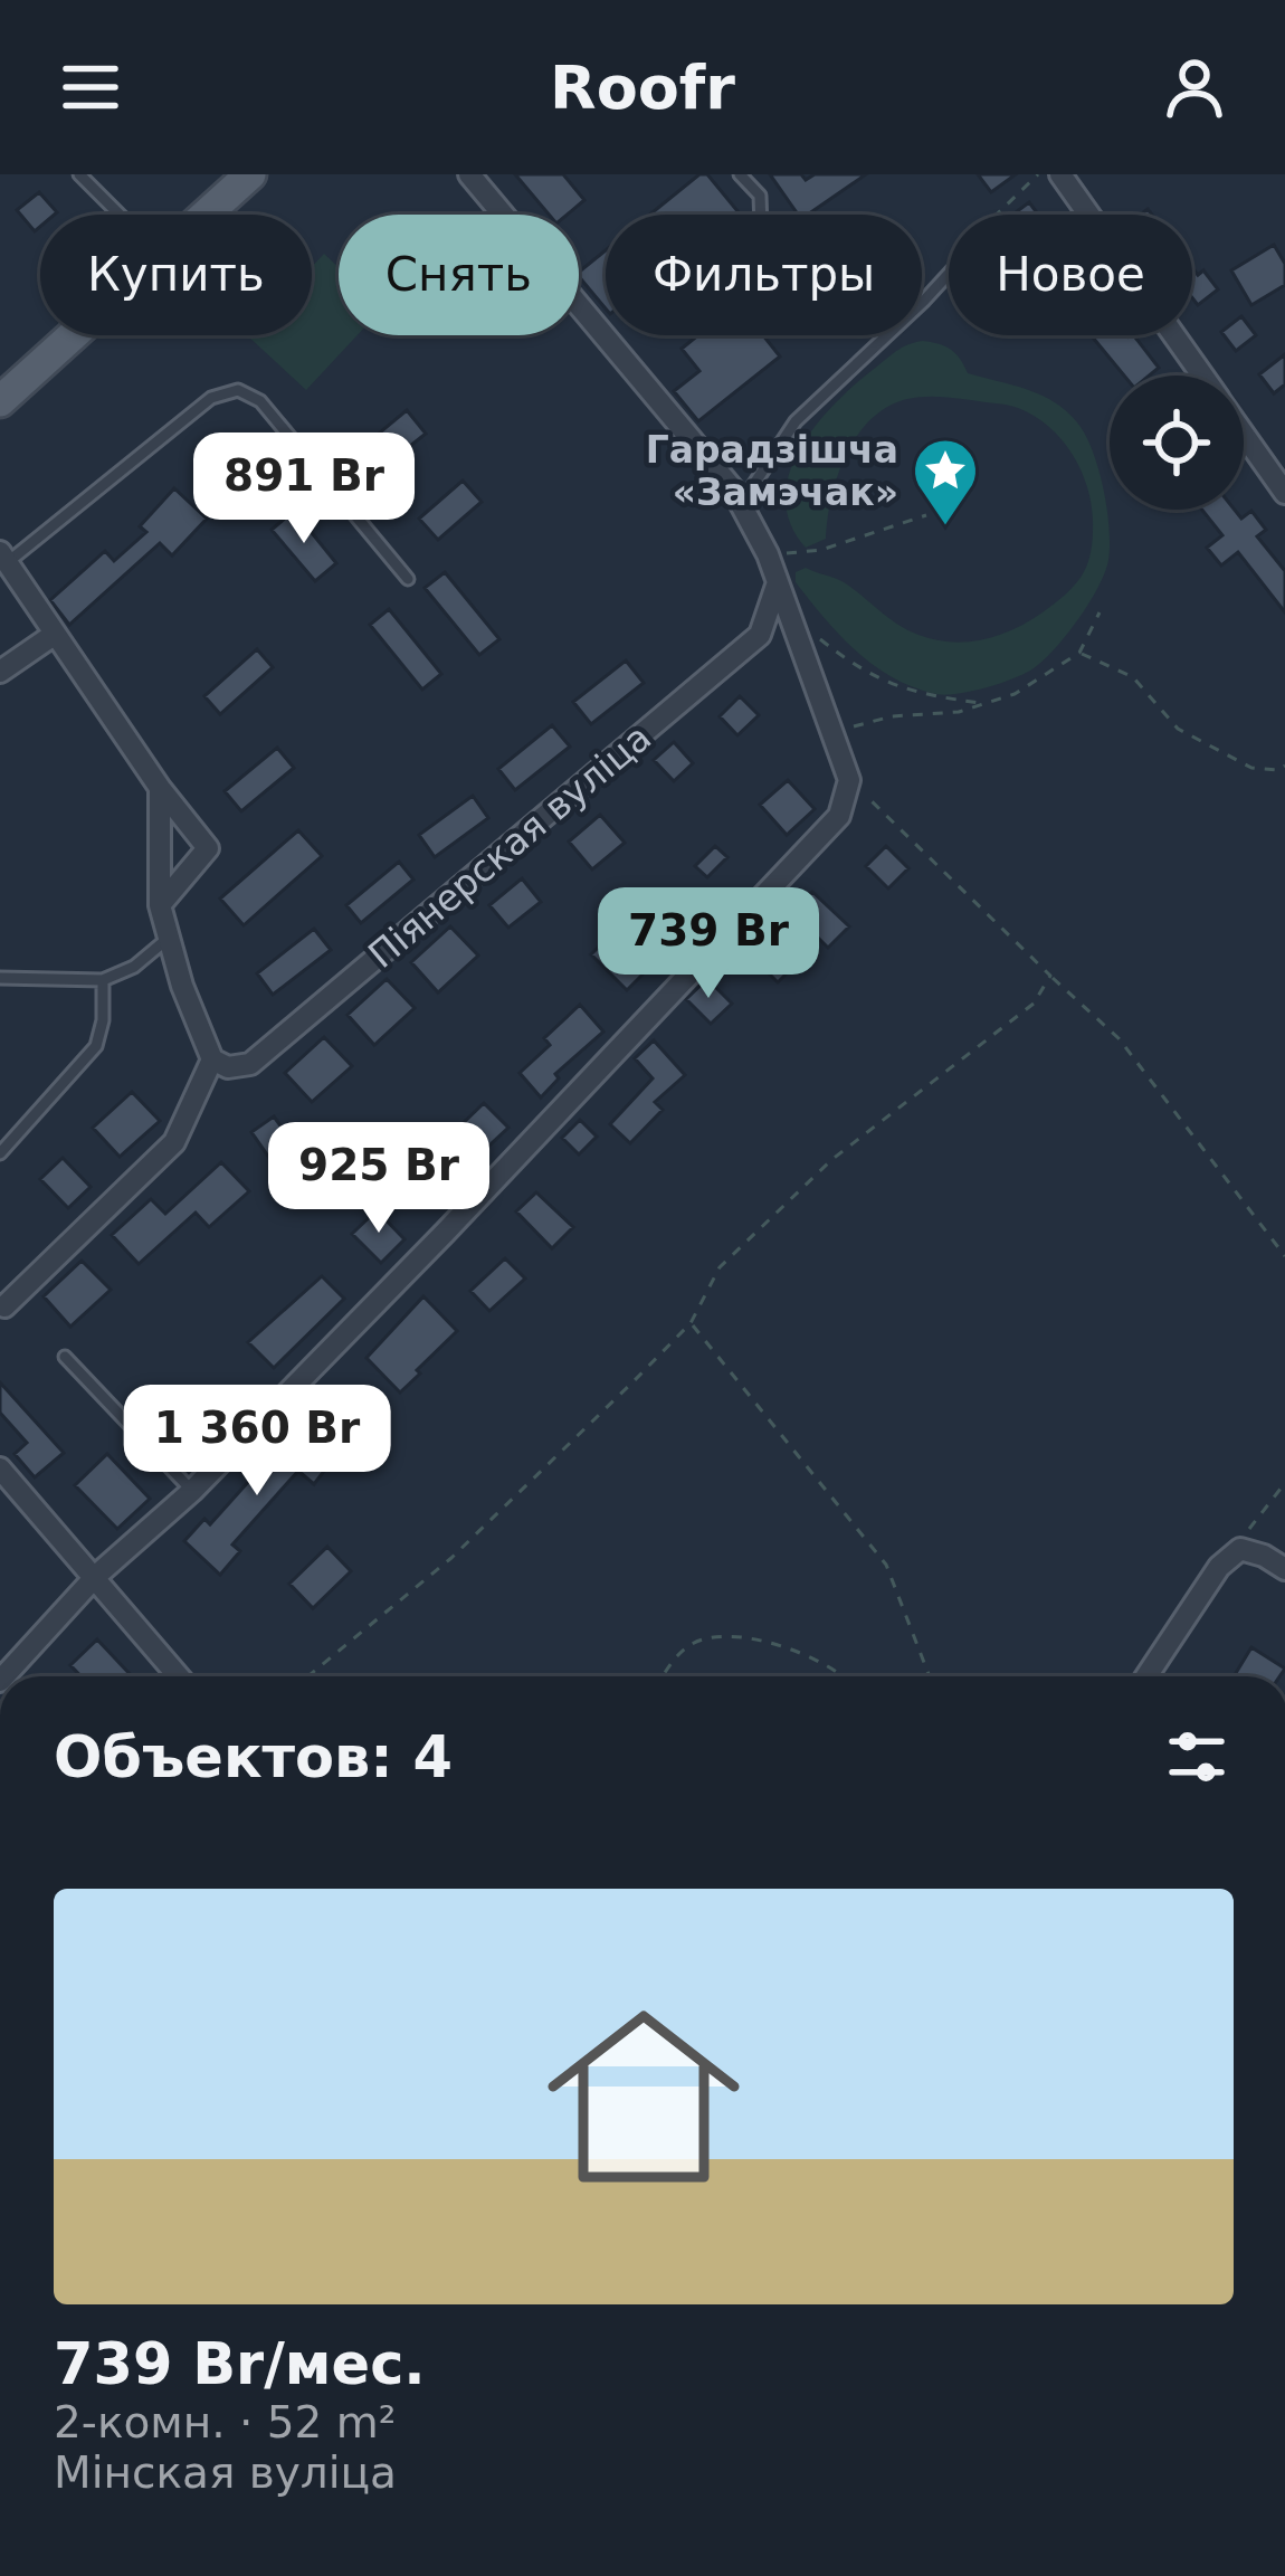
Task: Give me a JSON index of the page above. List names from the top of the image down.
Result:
{
  "streets": {
    "street": ["Піянерская вуліца"]
  },
  "places": {
    "place": ["Гарадзішча «Замэчак»"]
  },
  "page": {
    "header": "Roofr",
    "chip": [
      "Купить",
      "Снять",
      "Фильтры",
      "Новое"
    ],
    "price": [
      "891 Br",
      "739 Br",
      "925 Br",
      "1 360 Br"
    ],
    "heading": "Объектов: 4",
    "list": [
      {
        "name": "739 Br/мес.",
        "note": "2-комн. · 52 m² · Мінская вуліца"
      }
    ]
  }
}
